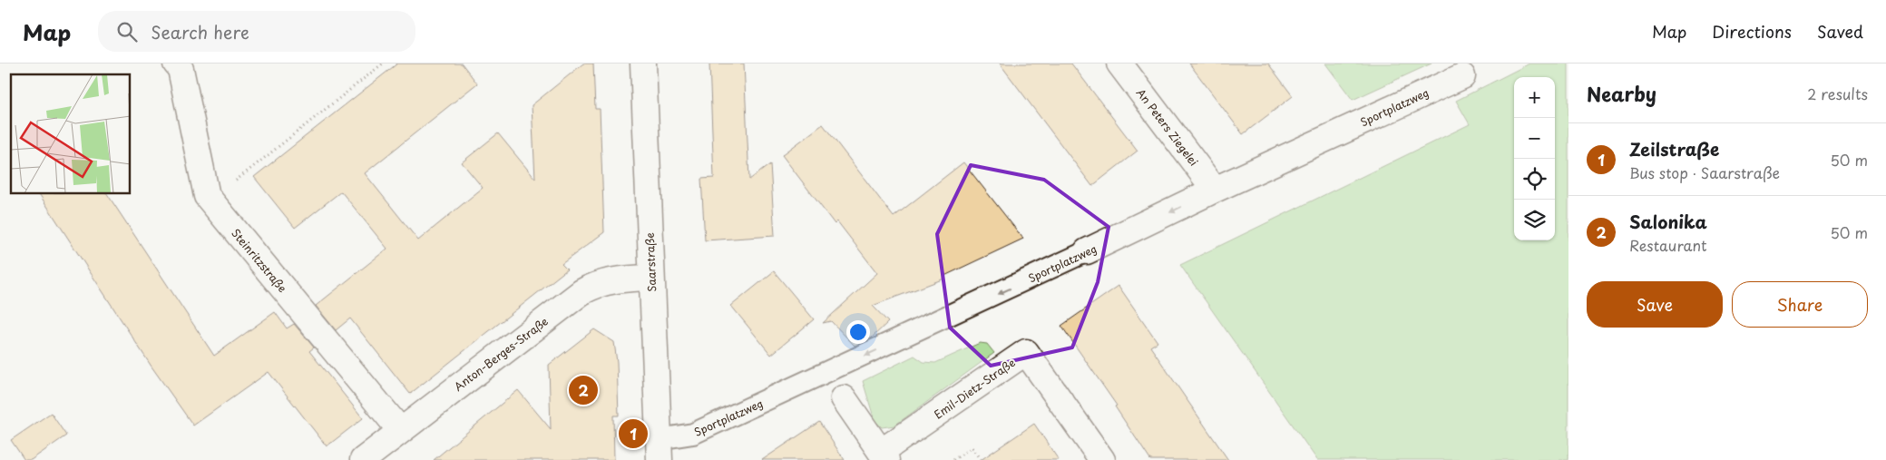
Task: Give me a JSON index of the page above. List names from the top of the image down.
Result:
{
  "streets": {
    "street": [
      "Sportplatzweg",
      "An Peters Ziegelei",
      "Steinritzstraße",
      "Saarstraße",
      "Anton-Berges-Straße",
      "Emil-Dietz-Straße"
    ]
  },
  "crossings": [
    ["Sportplatzweg", "An Peters Ziegelei"],
    ["Sportplatzweg", "Saarstraße"],
    ["Steinritzstraße", "Anton-Berges-Straße"],
    ["Saarstraße", "Anton-Berges-Straße"]
  ],
  "one_way": ["Sportplatzweg"],
  "page": {
    "header": "Map",
    "search": "Search here",
    "nav": ["Map", "Directions", "Saved"],
    "heading": ["Nearby", "2 results"],
    "map_buttons": ["+", "−"],
    "list": [
      {
        "mark": "1",
        "name": "Zeilstraße",
        "note": "Bus stop · Saarstraße",
        "value": "50 m"
      },
      {
        "mark": "2",
        "name": "Salonika",
        "note": "Restaurant",
        "value": "50 m"
      }
    ],
    "buttons": ["Save", "Share"],
    "pins": ["2", "1"]
  }
}
